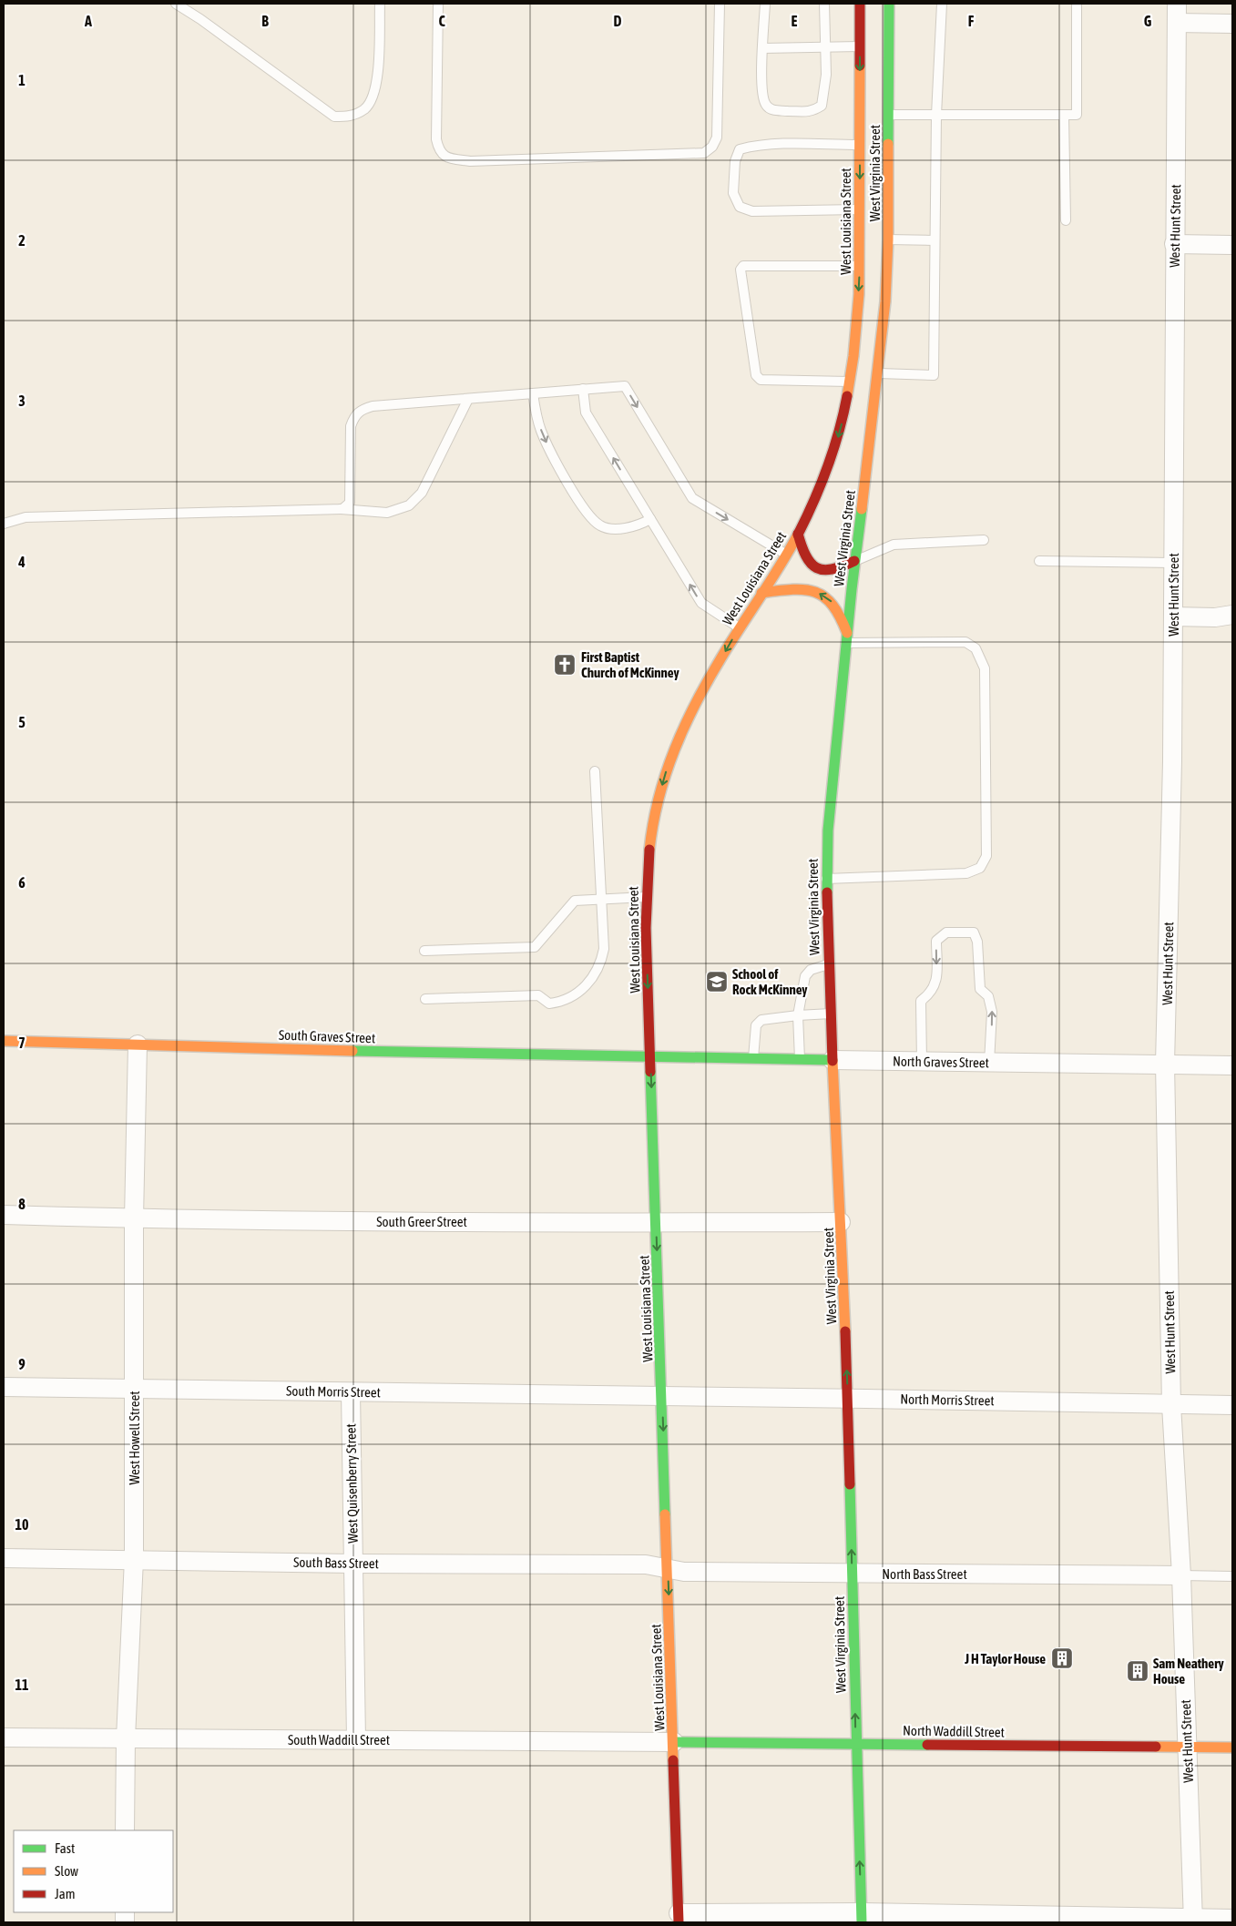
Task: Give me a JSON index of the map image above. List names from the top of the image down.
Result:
{
  "streets": {
    "main road": [
      "West Virginia Street",
      "West Louisiana Street",
      "South Graves Street",
      "North Graves Street",
      "North Waddill Street"
    ],
    "street": [
      "West Hunt Street",
      "South Greer Street",
      "South Morris Street",
      "North Morris Street",
      "West Howell Street",
      "West Quisenberry Street",
      "South Bass Street",
      "North Bass Street",
      "South Waddill Street"
    ]
  },
  "crossings": [
    ["West Virginia Street", "North Graves Street"],
    ["West Virginia Street", "South Greer Street"],
    ["West Virginia Street", "North Morris Street"],
    ["West Virginia Street", "North Bass Street"],
    ["West Virginia Street", "North Waddill Street"],
    ["West Louisiana Street", "South Graves Street"],
    ["West Louisiana Street", "North Graves Street"],
    ["West Louisiana Street", "South Greer Street"],
    ["West Louisiana Street", "South Morris Street"],
    ["West Louisiana Street", "North Morris Street"],
    ["West Louisiana Street", "South Bass Street"],
    ["West Louisiana Street", "North Bass Street"],
    ["West Louisiana Street", "North Waddill Street"],
    ["West Louisiana Street", "South Waddill Street"],
    ["West Hunt Street", "North Graves Street"],
    ["West Hunt Street", "North Morris Street"],
    ["West Hunt Street", "North Bass Street"],
    ["West Hunt Street", "North Waddill Street"],
    ["South Graves Street", "North Graves Street"],
    ["South Graves Street", "West Howell Street"],
    ["South Greer Street", "West Howell Street"],
    ["South Morris Street", "North Morris Street"],
    ["South Morris Street", "West Howell Street"],
    ["South Morris Street", "West Quisenberry Street"],
    ["West Howell Street", "South Bass Street"],
    ["West Howell Street", "South Waddill Street"],
    ["West Quisenberry Street", "South Bass Street"],
    ["West Quisenberry Street", "South Waddill Street"],
    ["South Bass Street", "North Bass Street"],
    ["North Waddill Street", "South Waddill Street"]
  ],
  "one_way": ["West Virginia Street", "West Louisiana Street"],
  "places": {
    "church": ["First Baptist Church of McKinney"],
    "school or university": ["School of Rock McKinney"],
    "building": ["J H Taylor House", "Sam Neathery House"]
  },
  "legend": ["Fast", "Slow", "Jam"],
  "grid": {
    "columns": [
      "A",
      "B",
      "C",
      "D",
      "E",
      "F",
      "G"
    ],
    "rows": [
      "1",
      "2",
      "3",
      "4",
      "5",
      "6",
      "7",
      "8",
      "9",
      "10",
      "11"
    ]
  }
}
